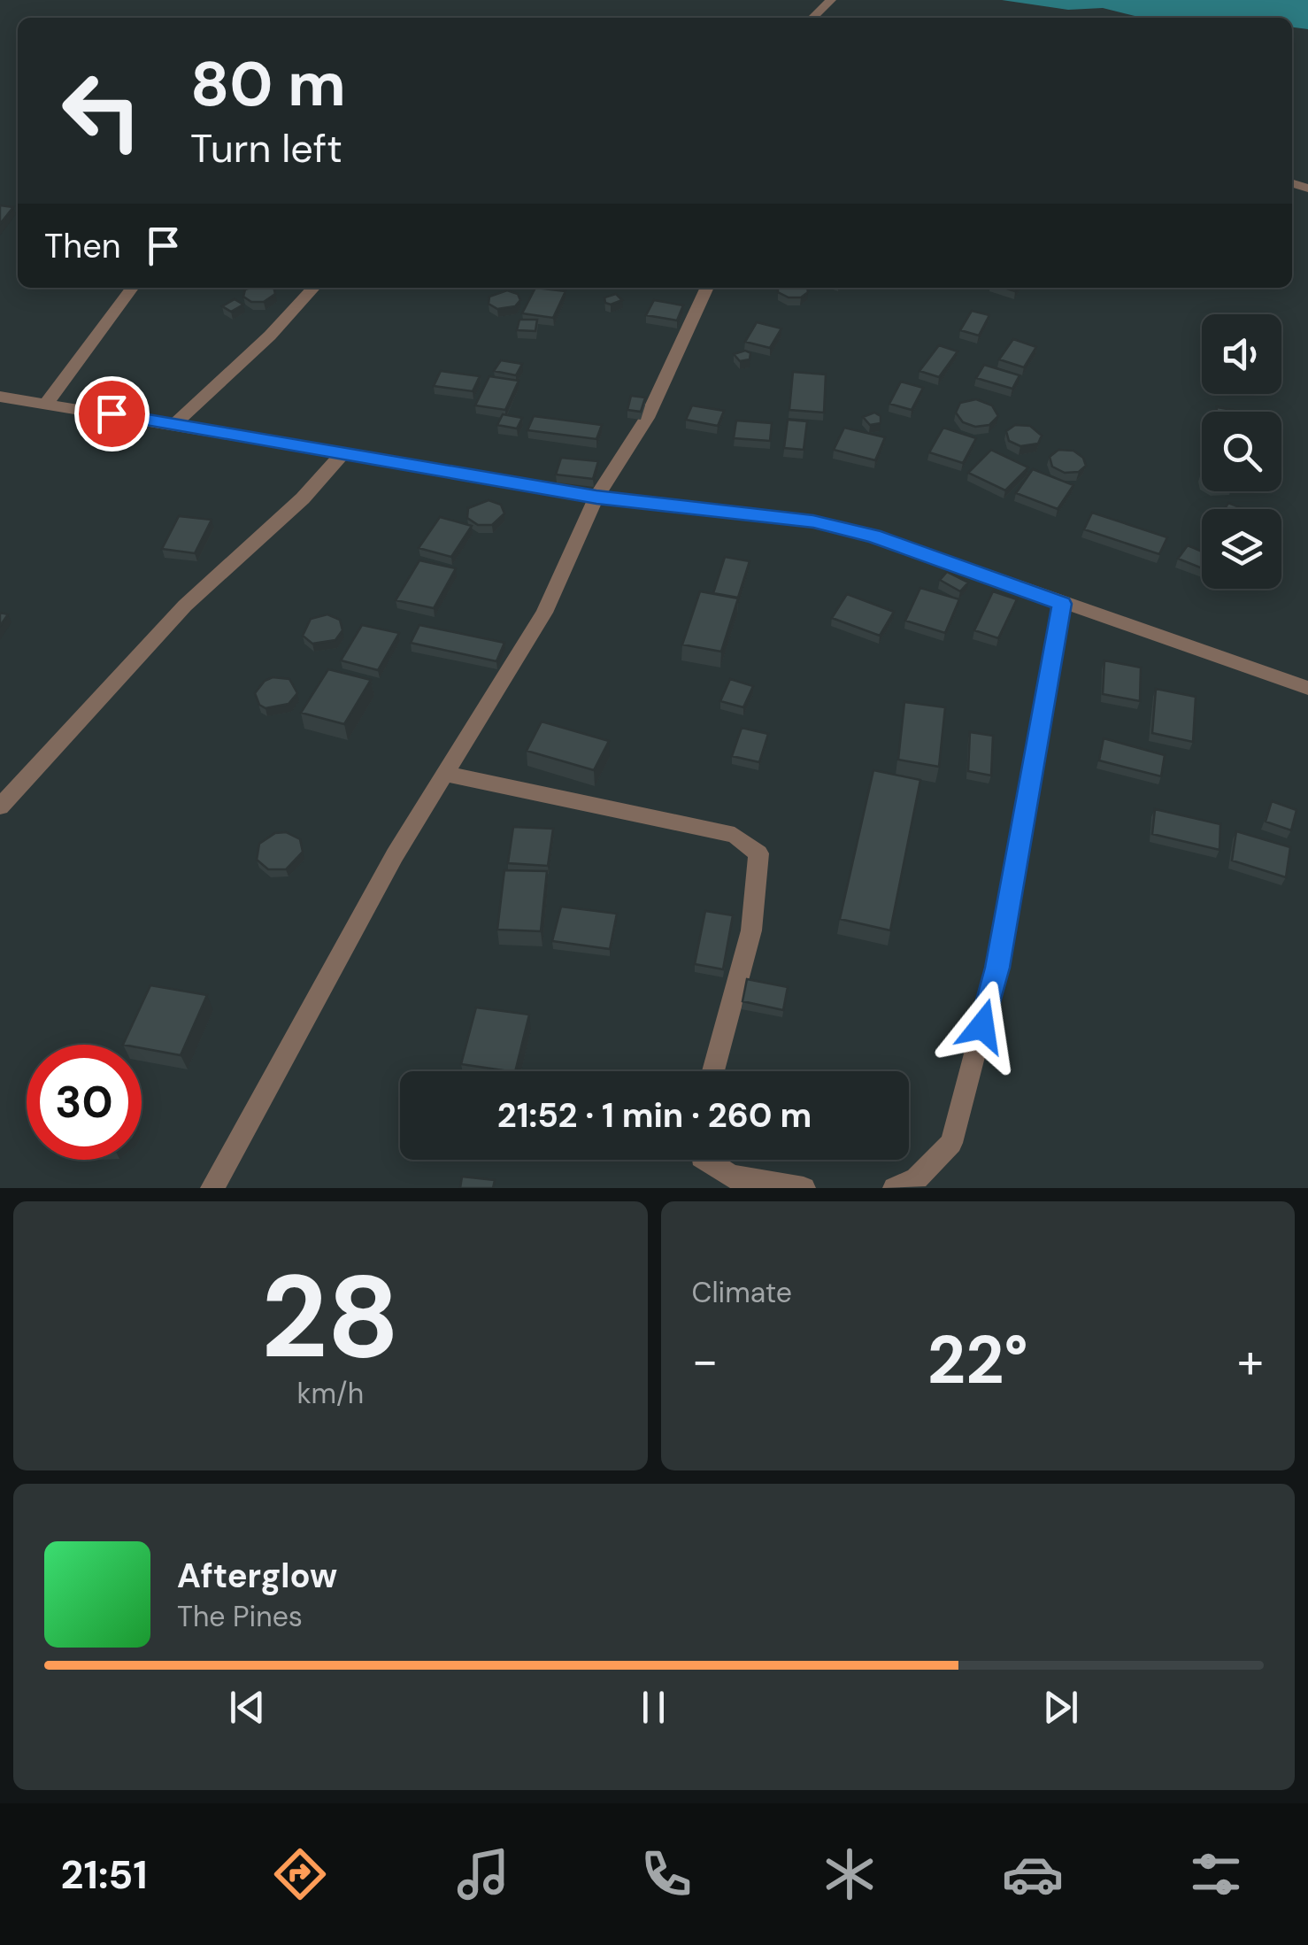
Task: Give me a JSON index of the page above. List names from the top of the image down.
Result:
{
  "page": {
    "turn": ["80 m", "Turn left"],
    "then": "Then",
    "limit": "30",
    "trip": "21:52 · 1 min · 260 m",
    "tile": [
      ["28", "km/h"],
      "Climate"
    ],
    "heat": ["−", "22°", "+"],
    "song": ["Afterglow", "The Pines"],
    "tabs": "21:51"
  }
}
